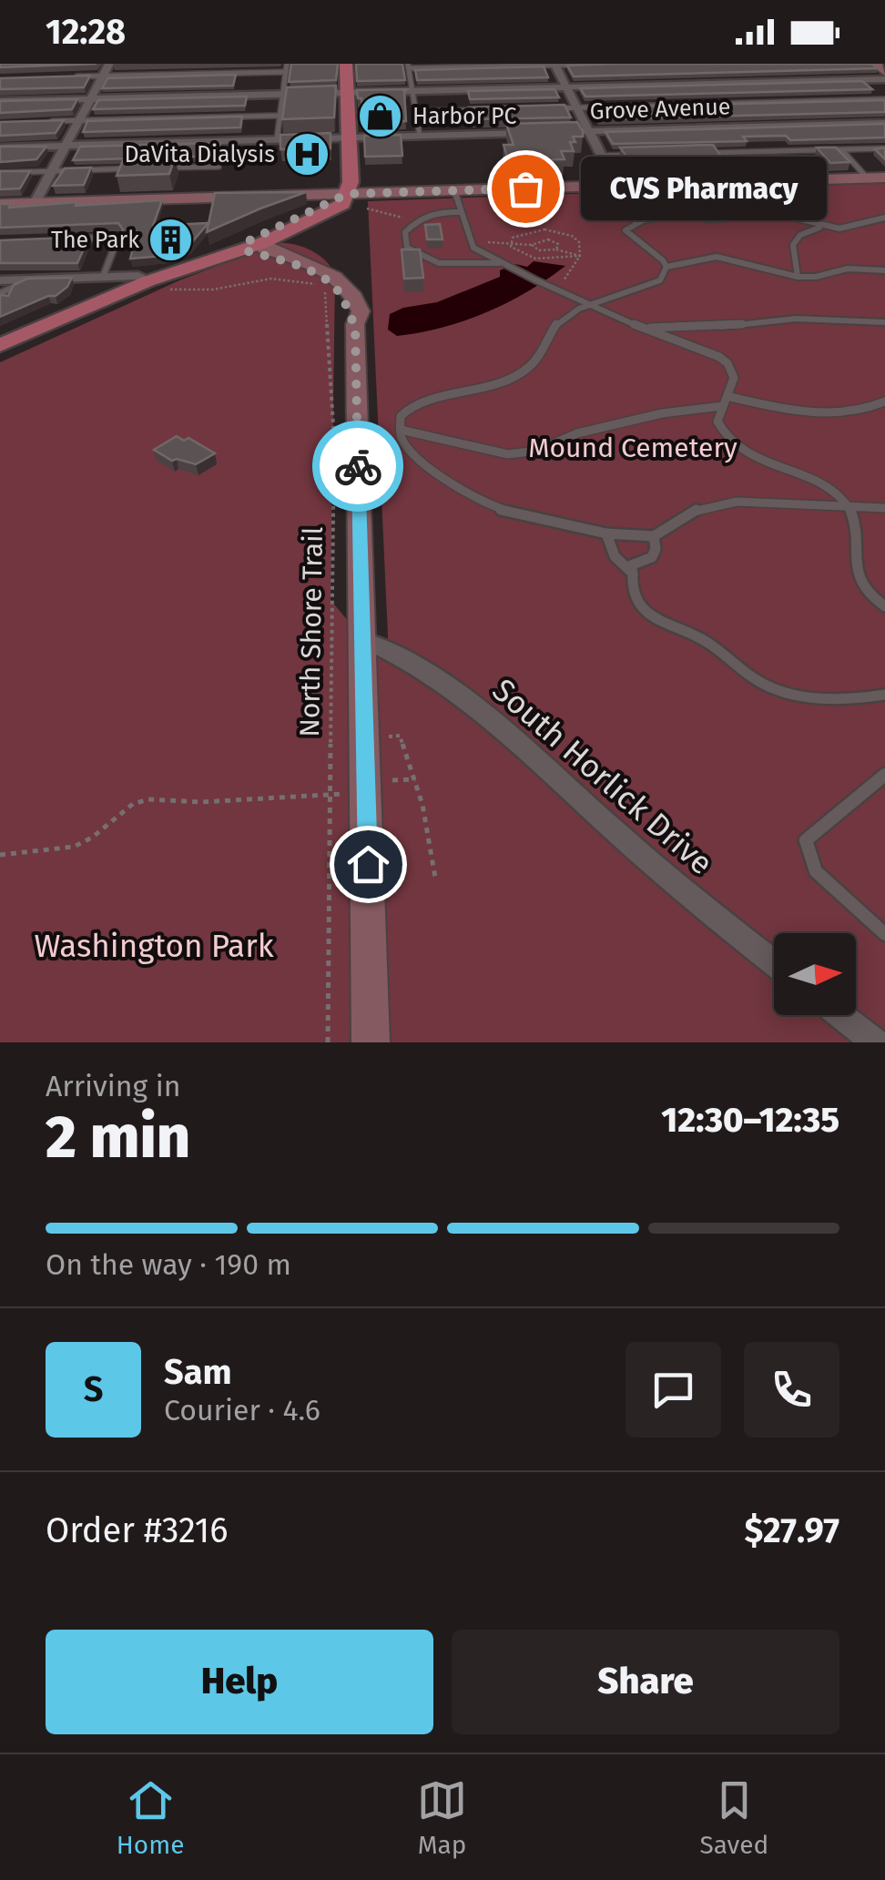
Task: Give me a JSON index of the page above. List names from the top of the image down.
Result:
{
  "streets": {
    "street": ["Grove Avenue", "South Horlick Drive"],
    "path": ["North Shore Trail"]
  },
  "parks": ["Mound Cemetery", "Washington Park"],
  "places": {
    "shop": ["Harbor PC"],
    "hospital": ["DaVita Dialysis"],
    "other": ["CVS Pharmacy"],
    "building": ["The Park"]
  },
  "north": "right",
  "page": {
    "status": "12:28",
    "bubble": "CVS Pharmacy",
    "heading": ["2 min", "Arriving in", "12:30–12:35"],
    "panel": [
      "Sam",
      "Courier · 4.6",
      "Order #3216",
      "$27.97"
    ],
    "bar": "On the way · 190 m",
    "round": "S",
    "buttons": ["Help", "Share"],
    "tabs": ["Home", "Map", "Saved"]
  }
}
